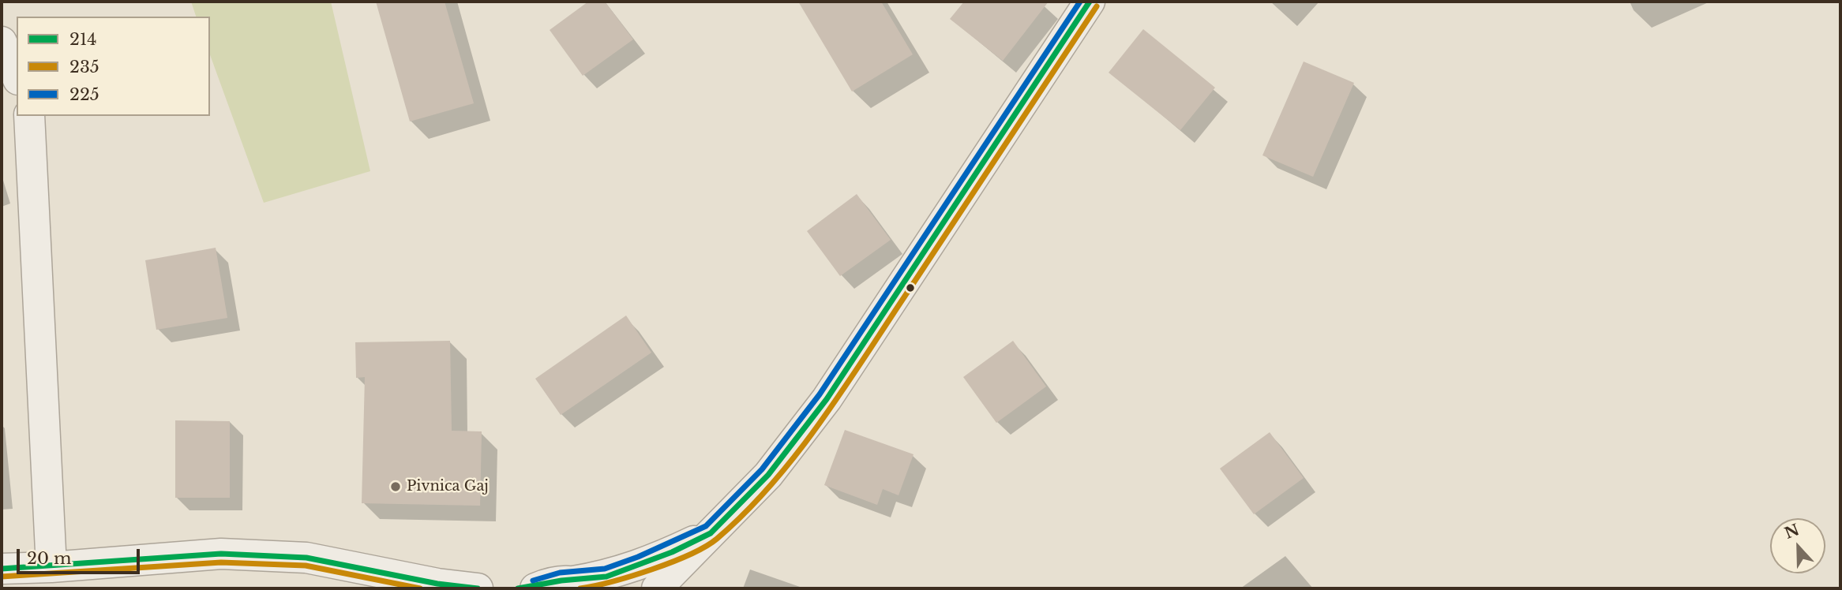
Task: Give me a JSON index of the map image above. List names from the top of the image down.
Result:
{
  "places": ["Pivnica Gaj"],
  "lines": ["transit line 214", "transit line 225", "transit line 235"],
  "legend": ["214", "235", "225"],
  "scale_bar": "20 m",
  "north": "top"
}
